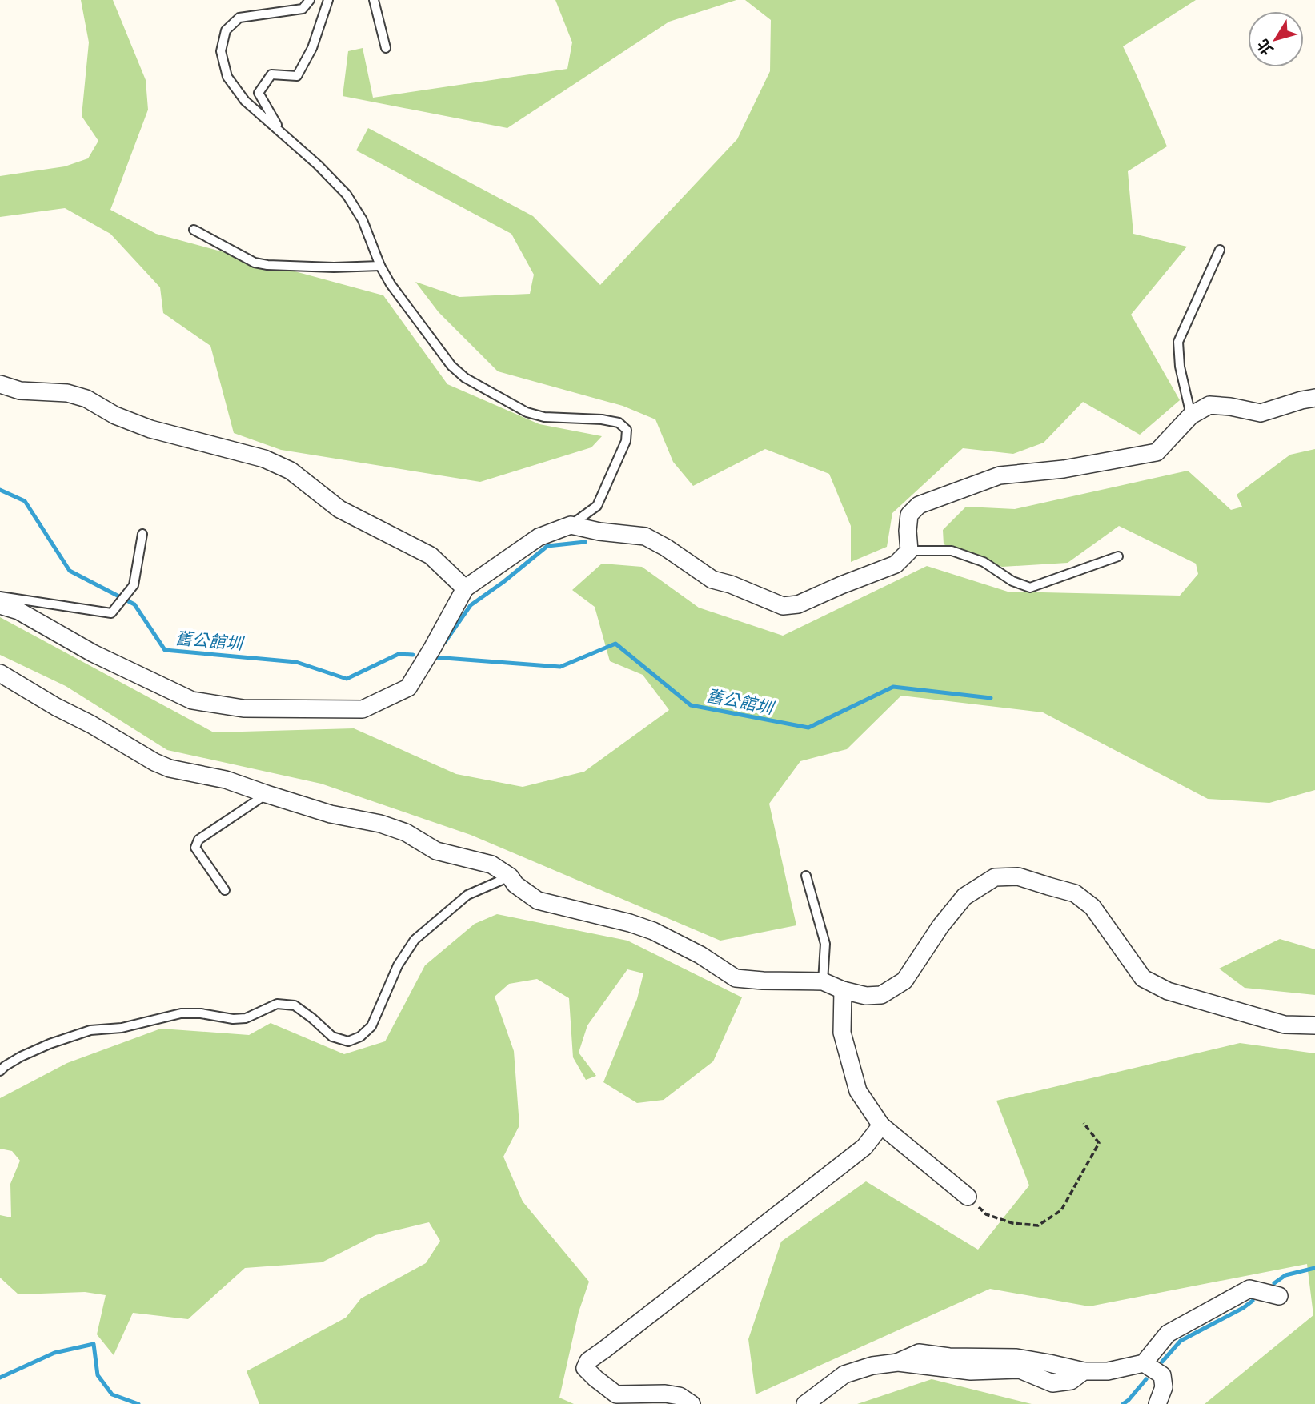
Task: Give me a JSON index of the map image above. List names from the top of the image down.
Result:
{
  "water": ["舊公館圳"],
  "north": "bottom left"
}
